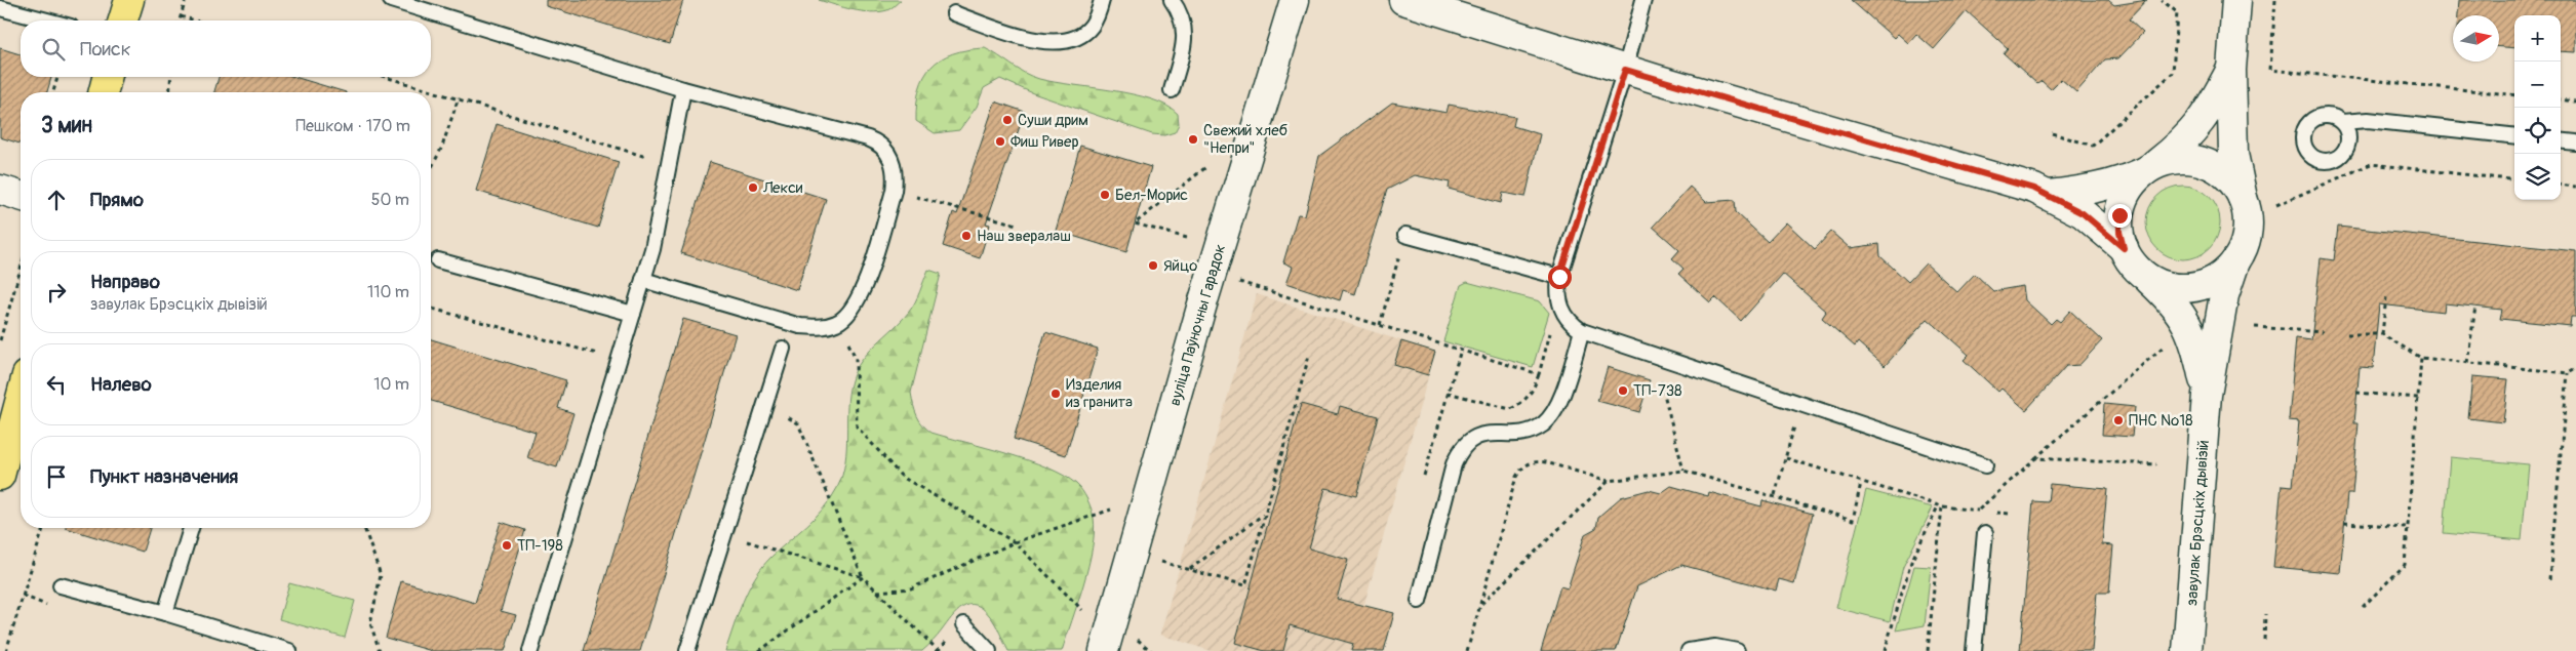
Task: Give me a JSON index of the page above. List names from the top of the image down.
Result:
{
  "streets": {
    "street": ["вуліца Паўночны Гарадок", "завулак Брэсцкіх дывізій"]
  },
  "places": [
    "Суши дрим",
    "Свежий хлеб \"Непри\"",
    "Фиш Ривер",
    "Лекси",
    "Бел-Морис",
    "Наш звералаш",
    "Яйцо",
    "ТП-738",
    "Изделия из гранита",
    "ПНС №18",
    "ТП-198"
  ],
  "north": "right",
  "page": {
    "map_buttons": ["+", "−"],
    "search": "Поиск",
    "heading": ["3 мин", "Пешком · 170 m"],
    "list": [
      ["Прямо", "50 m"],
      ["Направо", "завулак Брэсцкіх дывізій", "110 m"],
      ["Налево", "10 m"],
      "Пункт назначения"
    ]
  }
}
